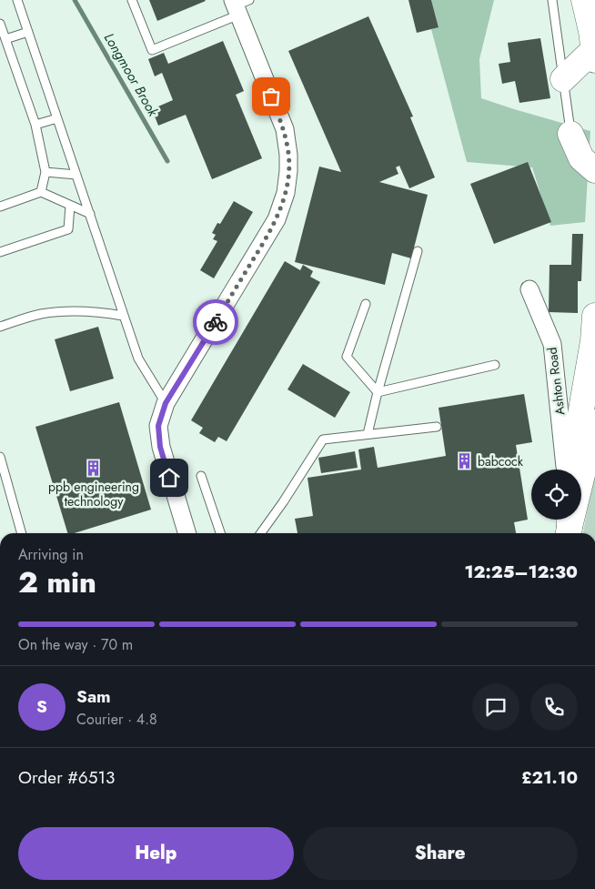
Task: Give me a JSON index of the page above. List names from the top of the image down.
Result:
{
  "streets": {
    "street": ["Ashton Road"]
  },
  "water": ["Longmoor Brook"],
  "places": {
    "building": ["babcock", "ppb engineering technology"]
  },
  "page": {
    "heading": ["2 min", "Arriving in", "12:25–12:30"],
    "panel": [
      "Sam",
      "Courier · 4.8",
      "Order #6513",
      "£21.10"
    ],
    "bar": "On the way · 70 m",
    "round": "S",
    "buttons": ["Help", "Share"]
  }
}
